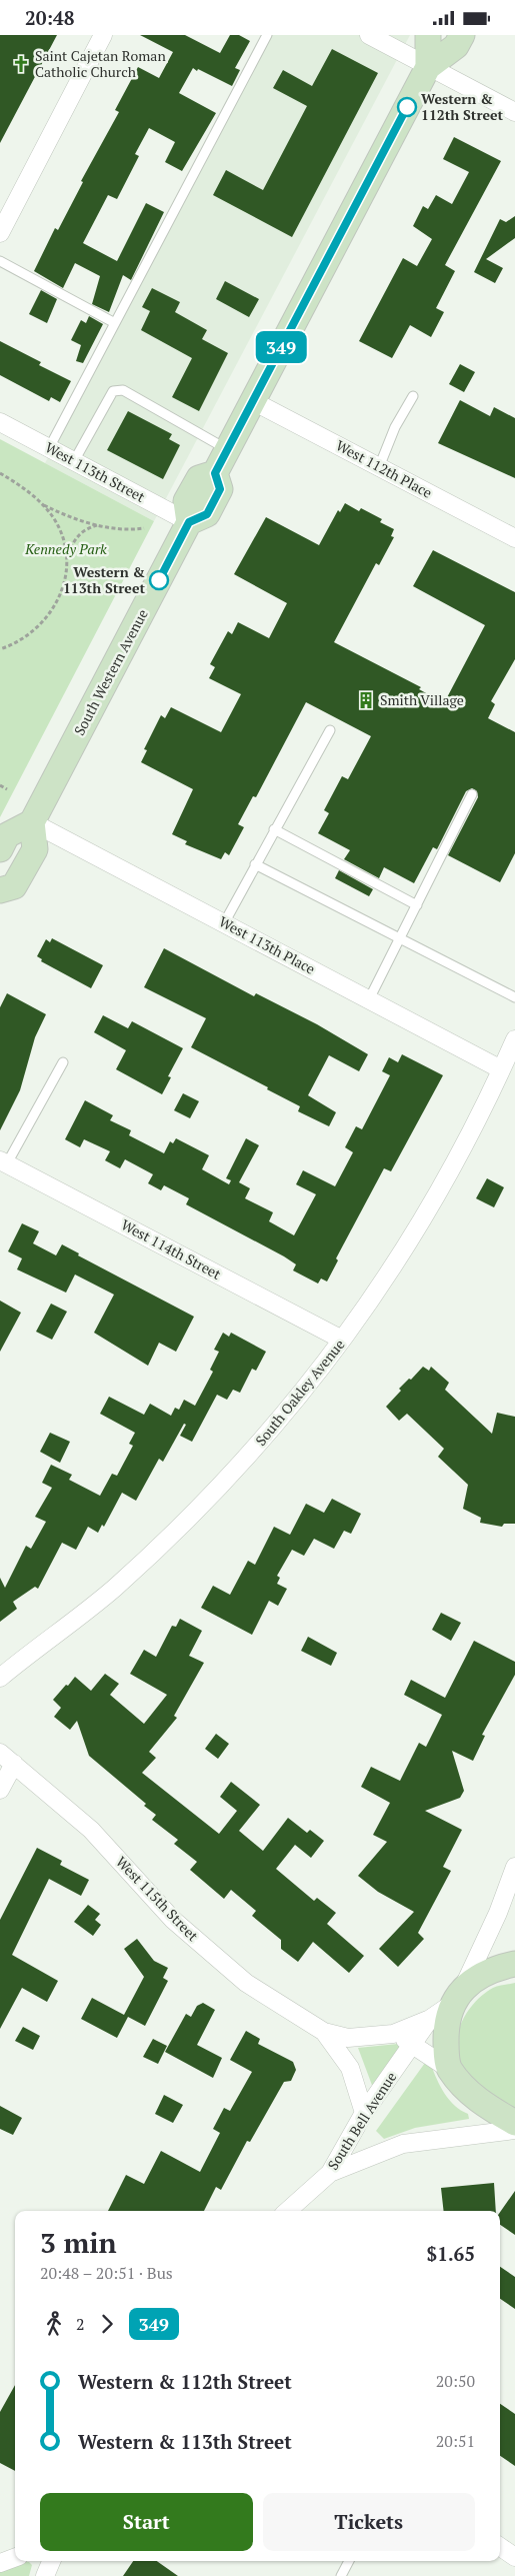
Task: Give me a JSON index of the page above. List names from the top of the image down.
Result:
{
  "streets": {
    "main road": ["South Western Avenue"],
    "street": [
      "West 112th Place",
      "West 113th Street",
      "West 113th Place",
      "West 114th Street",
      "South Oakley Avenue",
      "West 115th Street",
      "South Bell Avenue"
    ]
  },
  "crossings": [
    ["West 113th Street", "South Western Avenue"],
    ["South Western Avenue", "West 113th Place"],
    ["West 113th Place", "South Oakley Avenue"],
    ["West 114th Street", "South Oakley Avenue"],
    ["West 115th Street", "South Bell Avenue"]
  ],
  "parks": ["Kennedy Park"],
  "places": {
    "church": ["Saint Cajetan Roman Catholic Church"],
    "other": ["Western & 112th Street", "Western & 113th Street"],
    "building": ["Smith Village"]
  },
  "lines": ["bus line 349"],
  "page": {
    "status": "20:48",
    "on_map": "349",
    "heading": ["3 min", "20:48 – 20:51 · Bus", "$1.65"],
    "legs": ["2", "349"],
    "list": [
      {
        "name": "Western & 112th Street",
        "value": "20:50"
      },
      {
        "name": "Western & 113th Street",
        "value": "20:51"
      }
    ],
    "buttons": ["Start", "Tickets"]
  }
}
